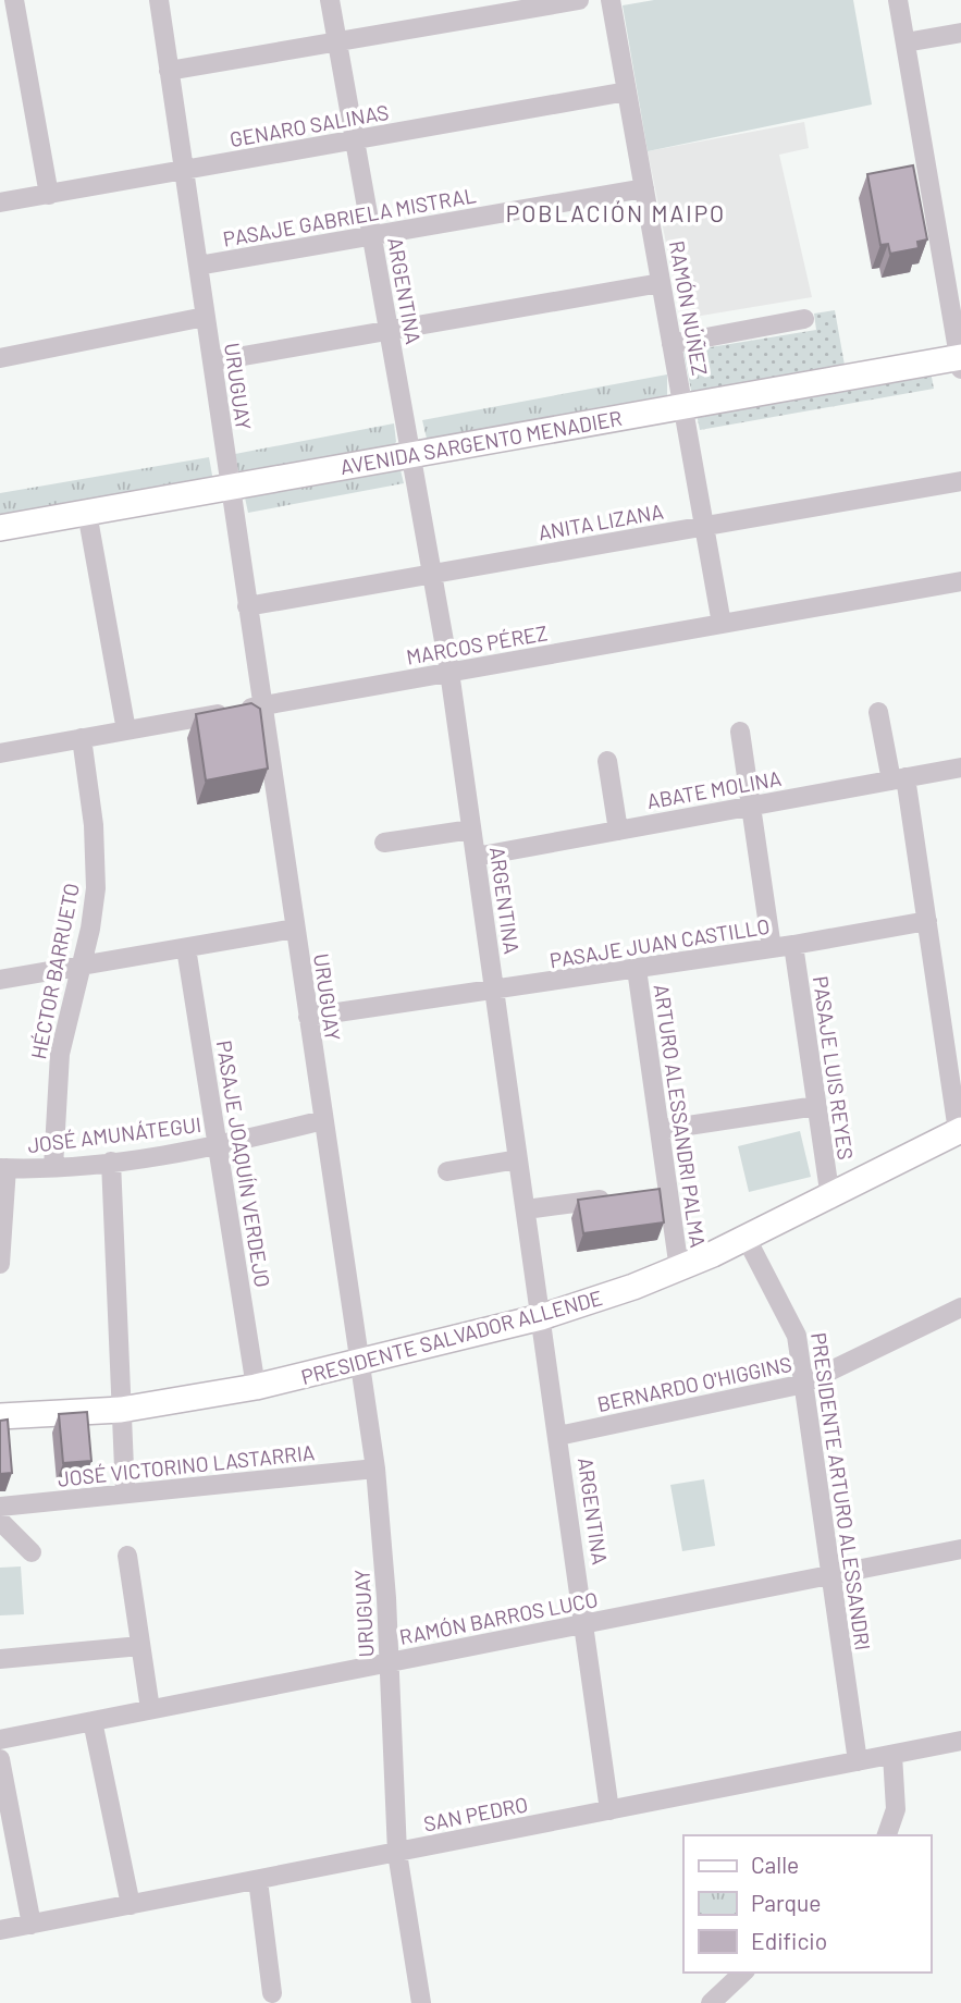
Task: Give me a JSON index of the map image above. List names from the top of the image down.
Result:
{
  "streets": {
    "main road": ["AVENIDA SARGENTO MENADIER", "PRESIDENTE SALVADOR ALLENDE"],
    "street": [
      "GENARO SALINAS",
      "PASAJE GABRIELA MISTRAL",
      "ARGENTINA",
      "RAMÓN NÚÑEZ",
      "URUGUAY",
      "ANITA LIZANA",
      "MARCOS PÉREZ",
      "ABATE MOLINA",
      "PASAJE JUAN CASTILLO",
      "HÉCTOR BARRUETO",
      "PASAJE LUIS REYES",
      "ARTURO ALESSANDRI PALMA",
      "JOSÉ AMUNÁTEGUI",
      "PASAJE JOAQUÍN VERDEJO",
      "BERNARDO O'HIGGINS",
      "JOSÉ VICTORINO LASTARRIA",
      "PRESIDENTE ARTURO ALESSANDRI",
      "RAMÓN BARROS LUCO",
      "SAN PEDRO"
    ]
  },
  "crossings": [
    ["GENARO SALINAS", "ARGENTINA"],
    ["GENARO SALINAS", "RAMÓN NÚÑEZ"],
    ["GENARO SALINAS", "URUGUAY"],
    ["PASAJE GABRIELA MISTRAL", "ARGENTINA"],
    ["PASAJE GABRIELA MISTRAL", "RAMÓN NÚÑEZ"],
    ["PASAJE GABRIELA MISTRAL", "URUGUAY"],
    ["ARGENTINA", "AVENIDA SARGENTO MENADIER"],
    ["ARGENTINA", "ANITA LIZANA"],
    ["ARGENTINA", "MARCOS PÉREZ"],
    ["ARGENTINA", "ABATE MOLINA"],
    ["ARGENTINA", "PASAJE JUAN CASTILLO"],
    ["ARGENTINA", "PRESIDENTE SALVADOR ALLENDE"],
    ["ARGENTINA", "BERNARDO O'HIGGINS"],
    ["ARGENTINA", "RAMÓN BARROS LUCO"],
    ["ARGENTINA", "SAN PEDRO"],
    ["RAMÓN NÚÑEZ", "AVENIDA SARGENTO MENADIER"],
    ["RAMÓN NÚÑEZ", "ANITA LIZANA"],
    ["RAMÓN NÚÑEZ", "MARCOS PÉREZ"],
    ["URUGUAY", "AVENIDA SARGENTO MENADIER"],
    ["URUGUAY", "ANITA LIZANA"],
    ["URUGUAY", "MARCOS PÉREZ"],
    ["URUGUAY", "PASAJE JUAN CASTILLO"],
    ["URUGUAY", "JOSÉ AMUNÁTEGUI"],
    ["URUGUAY", "PRESIDENTE SALVADOR ALLENDE"],
    ["URUGUAY", "JOSÉ VICTORINO LASTARRIA"],
    ["URUGUAY", "RAMÓN BARROS LUCO"],
    ["URUGUAY", "SAN PEDRO"],
    ["MARCOS PÉREZ", "HÉCTOR BARRUETO"],
    ["PASAJE JUAN CASTILLO", "PASAJE LUIS REYES"],
    ["PASAJE JUAN CASTILLO", "ARTURO ALESSANDRI PALMA"],
    ["HÉCTOR BARRUETO", "JOSÉ AMUNÁTEGUI"],
    ["PASAJE LUIS REYES", "PRESIDENTE SALVADOR ALLENDE"],
    ["ARTURO ALESSANDRI PALMA", "PRESIDENTE SALVADOR ALLENDE"],
    ["JOSÉ AMUNÁTEGUI", "PASAJE JOAQUÍN VERDEJO"],
    ["PASAJE JOAQUÍN VERDEJO", "PRESIDENTE SALVADOR ALLENDE"],
    ["PRESIDENTE SALVADOR ALLENDE", "PRESIDENTE ARTURO ALESSANDRI"],
    ["BERNARDO O'HIGGINS", "PRESIDENTE ARTURO ALESSANDRI"],
    ["PRESIDENTE ARTURO ALESSANDRI", "RAMÓN BARROS LUCO"],
    ["PRESIDENTE ARTURO ALESSANDRI", "SAN PEDRO"]
  ],
  "districts": ["POBLACIÓN MAIPO"],
  "legend": ["Calle", "Parque", "Edificio"]
}
